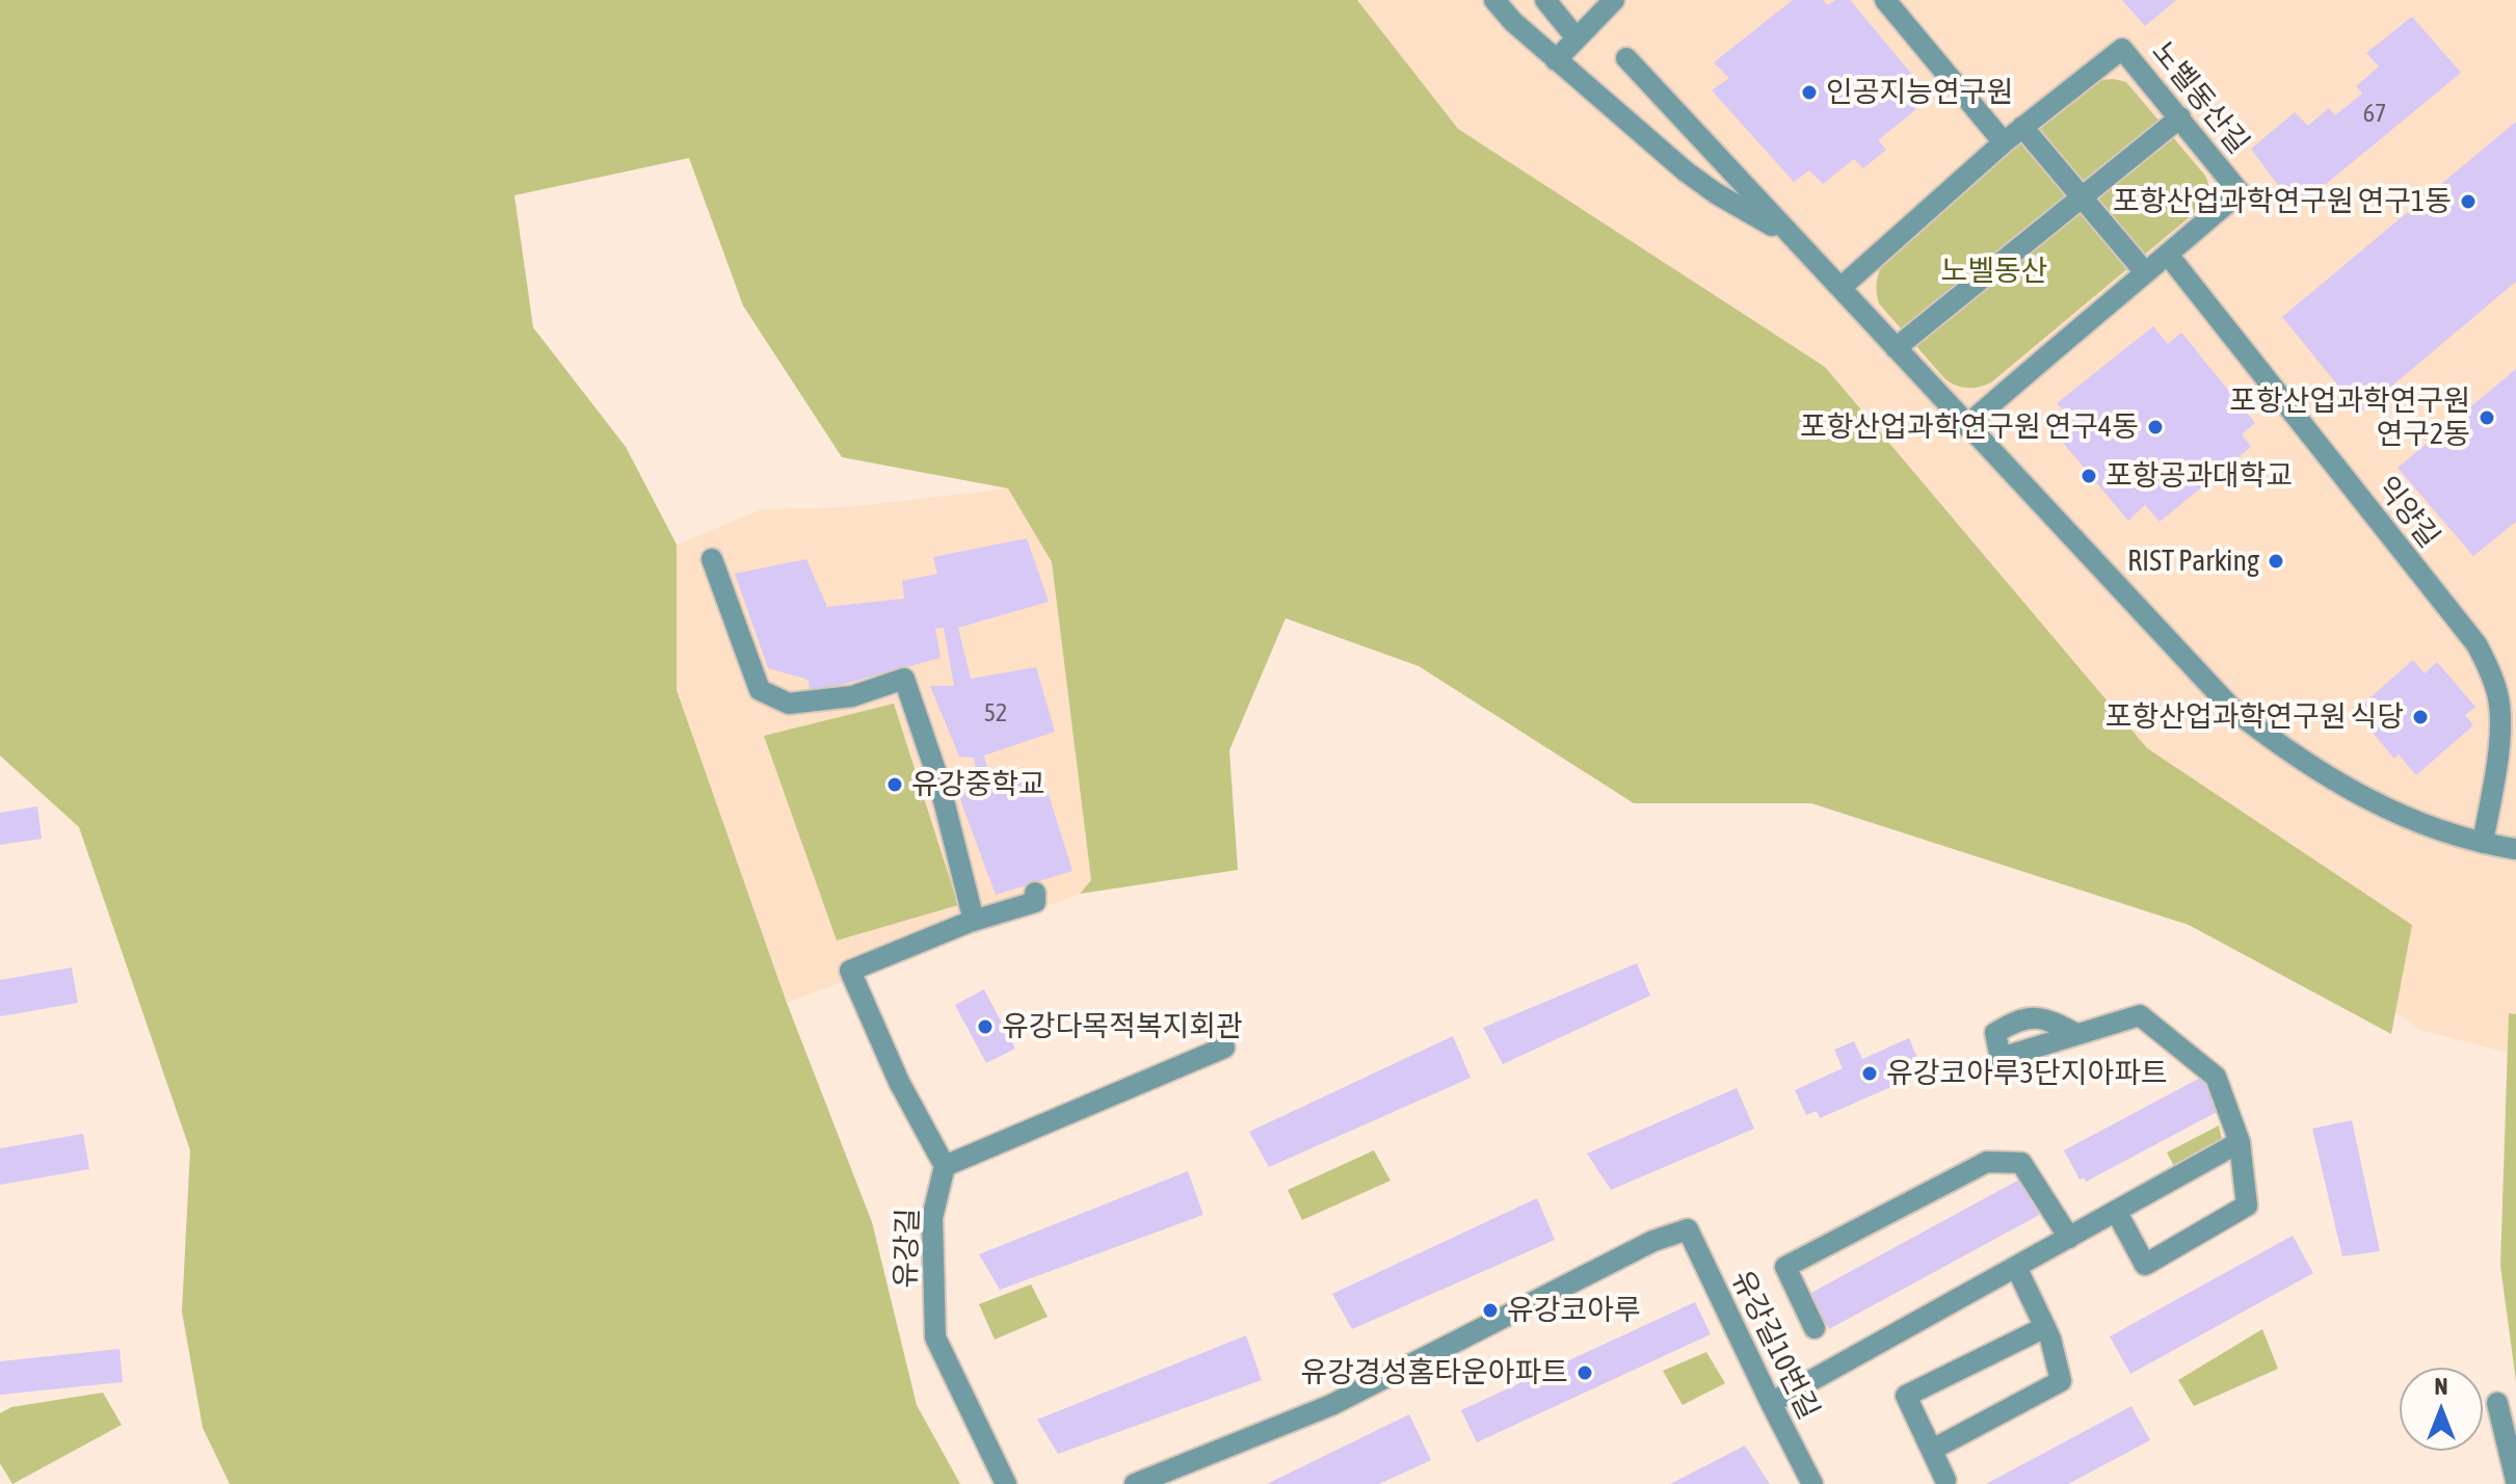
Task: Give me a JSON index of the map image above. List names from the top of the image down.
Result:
{
  "streets": {
    "street": [
      "노벨동산길",
      "익양길",
      "유강길",
      "유강길10번길"
    ]
  },
  "crossings": [
    ["노벨동산길", "익양길"]
  ],
  "parks": ["노벨동산"],
  "places": [
    "인공지능연구원",
    "포항산업과학연구원 연구1동",
    "포항산업과학연구원 연구2동",
    "포항산업과학연구원 연구4동",
    "포항공과대학교",
    "RIST Parking",
    "포항산업과학연구원 식당",
    "유강중학교",
    "유강다목적복지회관",
    "유강코아루3단지아파트",
    "유강코아루",
    "유강경성홈타운아파트"
  ],
  "house_numbers": ["67", "52"],
  "north": "top"
}
